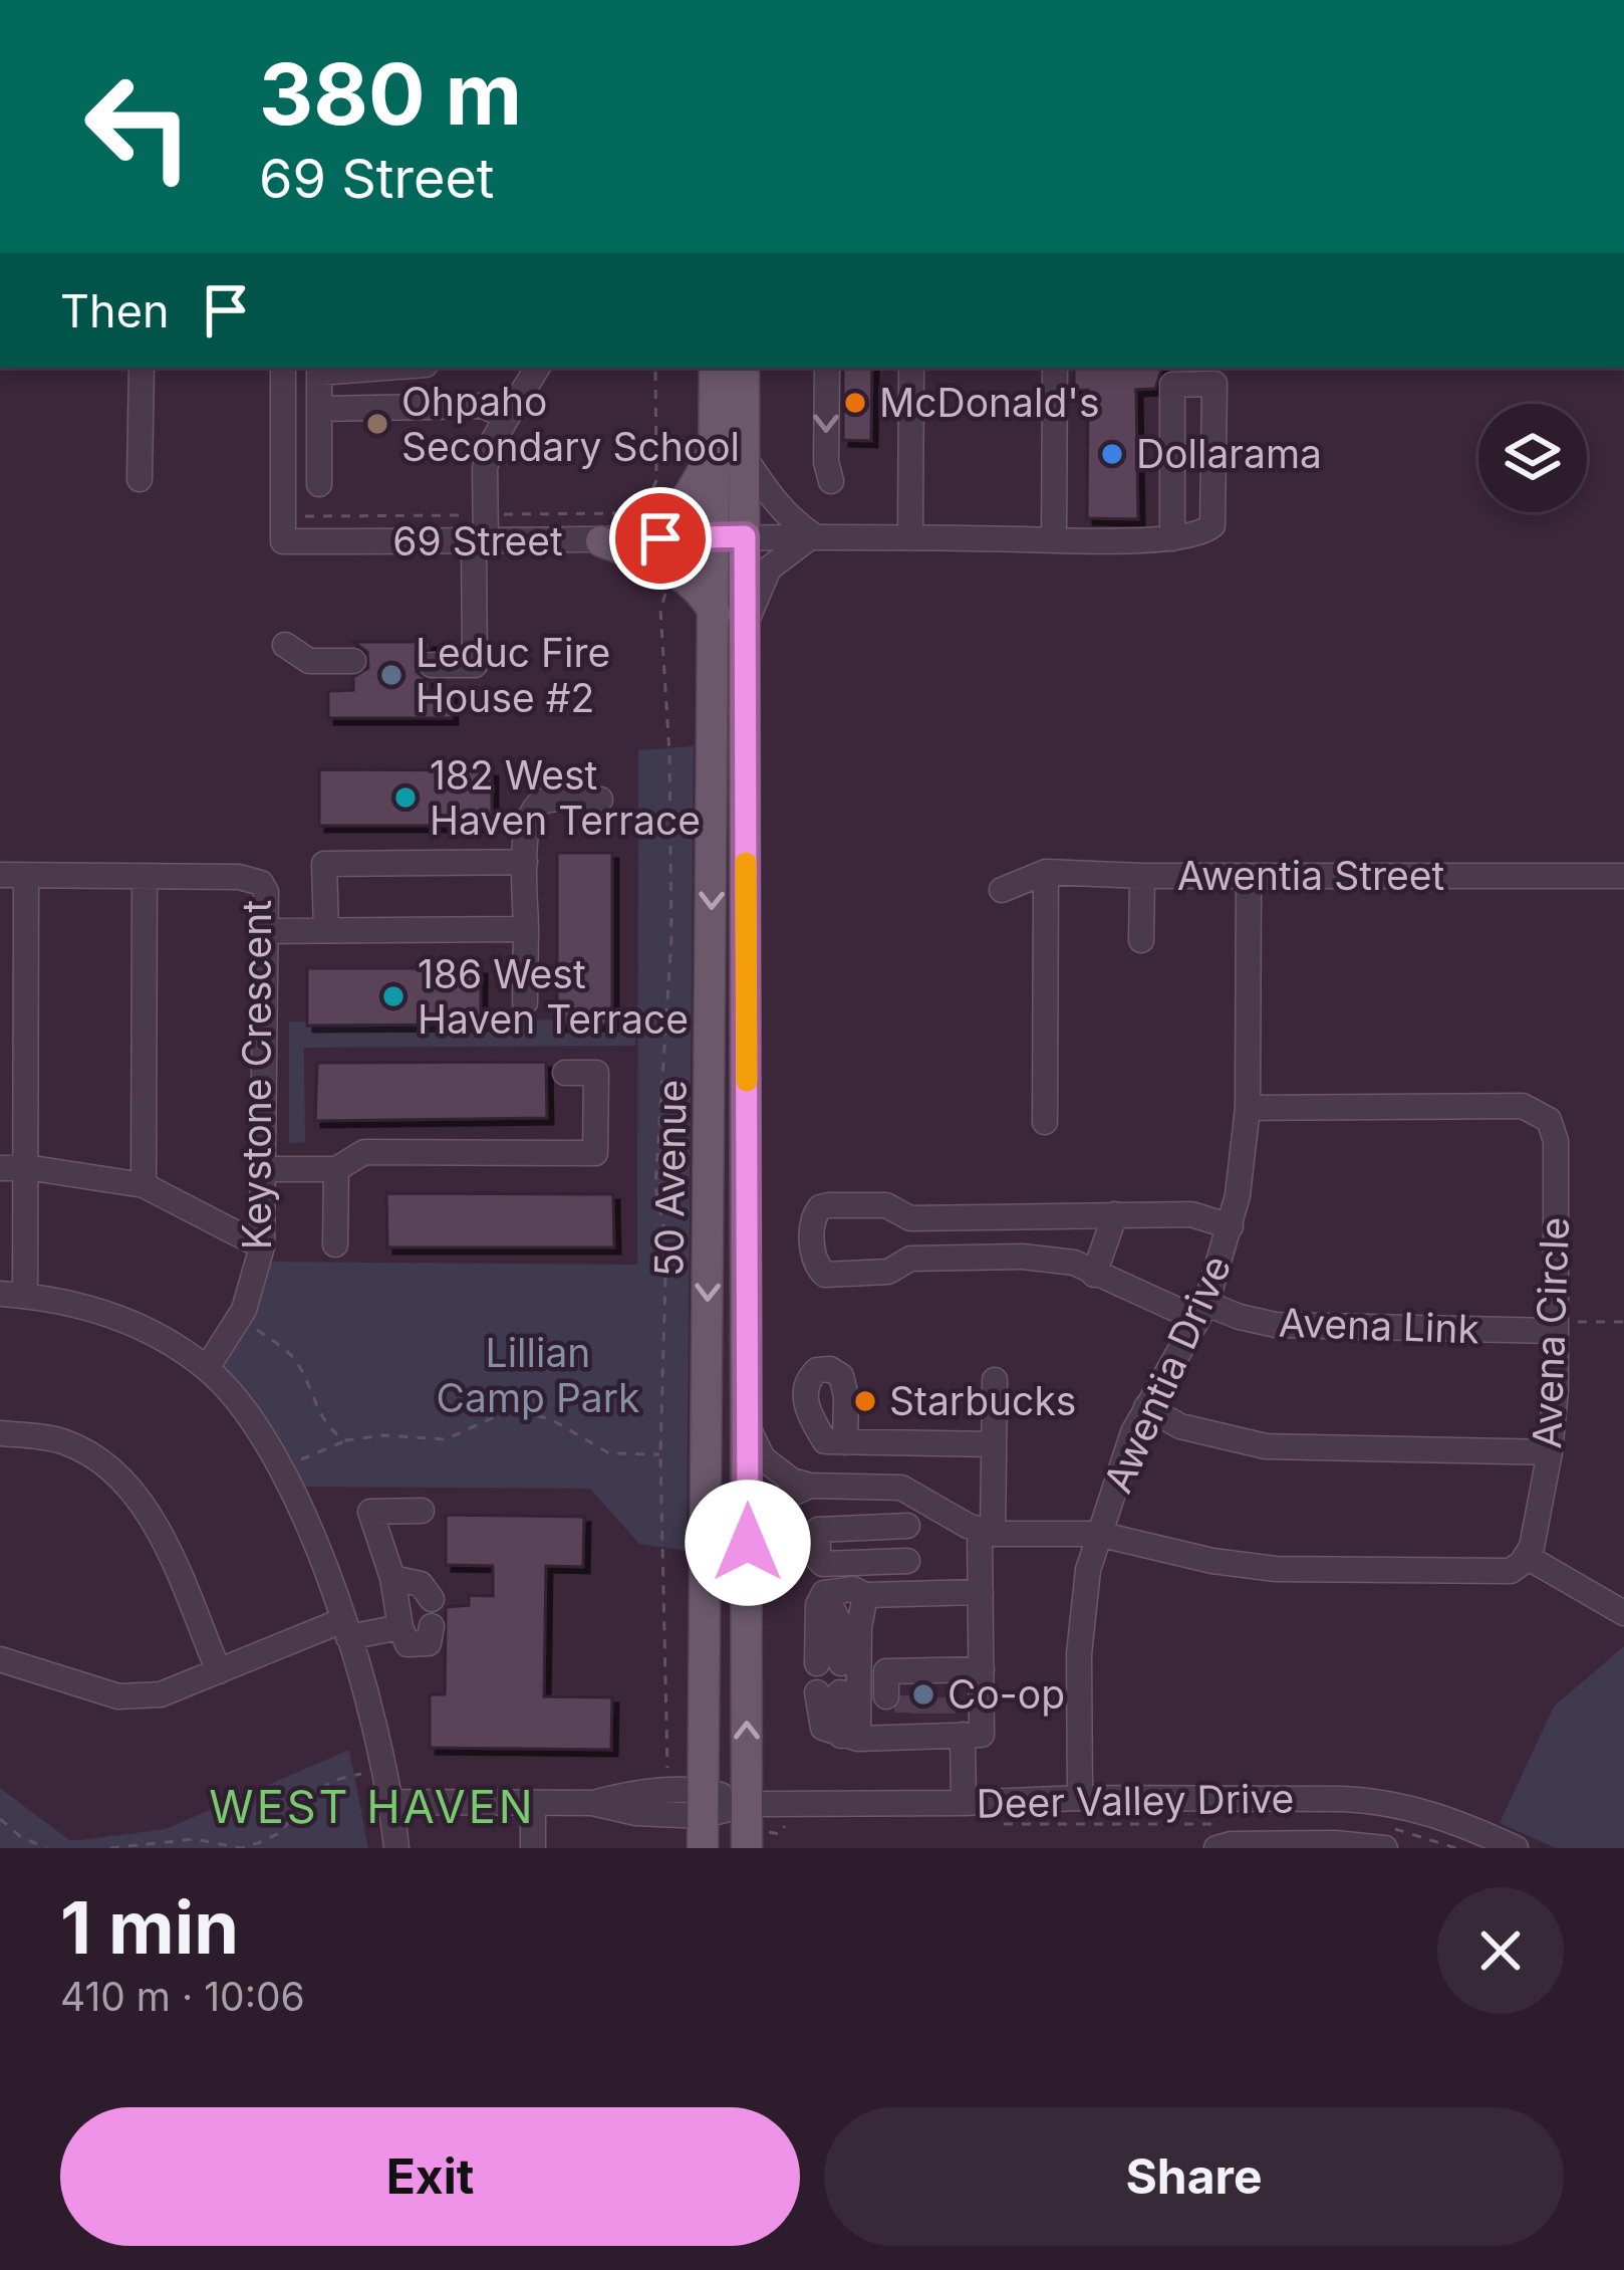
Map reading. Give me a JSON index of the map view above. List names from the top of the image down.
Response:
{
  "streets": {
    "main road": ["50 Avenue"],
    "street": [
      "69 Street",
      "Awentia Street",
      "Keystone Crescent",
      "Avena Link",
      "Avena Circle",
      "Awentia Drive",
      "Deer Valley Drive"
    ]
  },
  "crossings": [
    ["69 Street", "50 Avenue"],
    ["Awentia Street", "Awentia Drive"],
    ["50 Avenue", "Deer Valley Drive"],
    ["Avena Link", "Avena Circle"],
    ["Avena Link", "Awentia Drive"],
    ["Avena Circle", "Awentia Drive"],
    ["Awentia Drive", "Deer Valley Drive"]
  ],
  "districts": ["WEST HAVEN"],
  "parks": ["Lillian Camp Park"],
  "places": [
    "McDonald's",
    "Ohpaho Secondary School",
    "Dollarama",
    "Leduc Fire House #2",
    "182 West Haven Terrace",
    "186 West Haven Terrace",
    "Starbucks",
    "Co-op"
  ],
  "page": {
    "turn": ["380 m", "69 Street"],
    "then": "Then",
    "heading": ["1 min", "410 m · 10:06"],
    "buttons": ["Exit", "Share"]
  }
}
